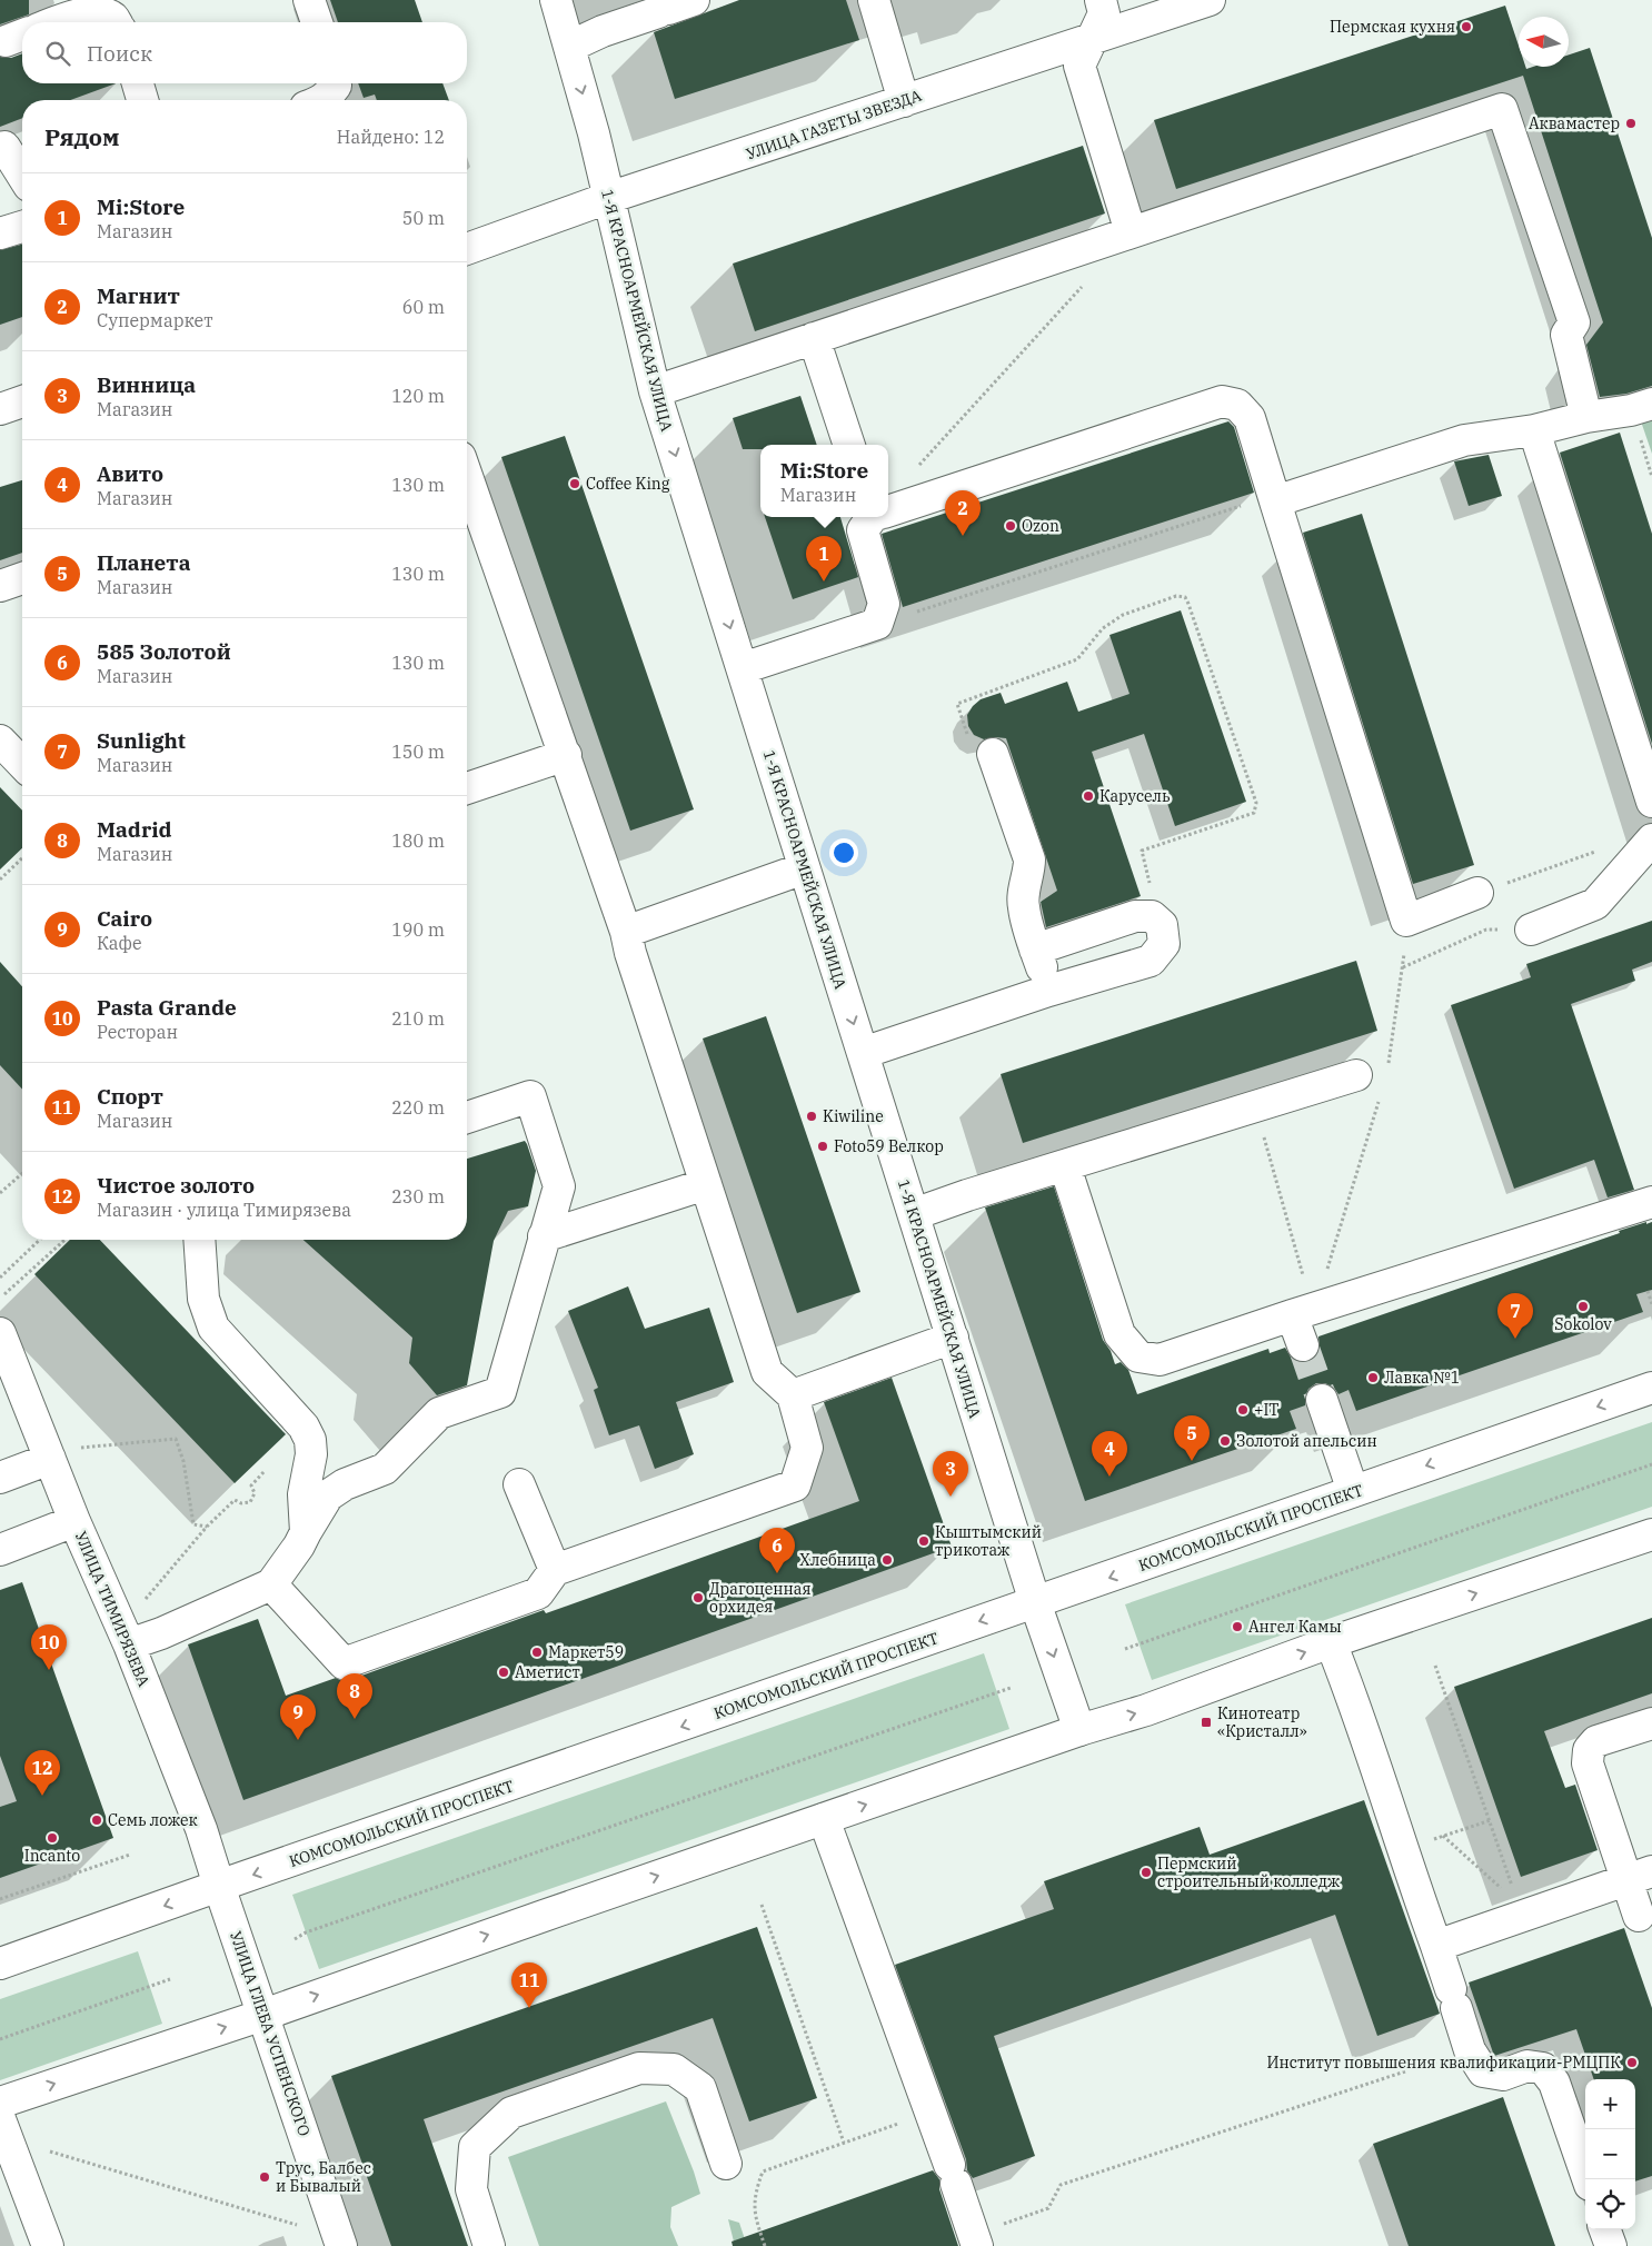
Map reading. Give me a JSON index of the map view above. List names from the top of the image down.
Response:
{
  "streets": {
    "street": [
      "УЛИЦА ГАЗЕТЫ ЗВЕЗДА",
      "1-Я КРАСНОАРМЕЙСКАЯ УЛИЦА",
      "КОМСОМОЛЬСКИЙ ПРОСПЕКТ",
      "УЛИЦА ТИМИРЯЗЕВА",
      "УЛИЦА ГЛЕБА УСПЕНСКОГО"
    ]
  },
  "crossings": [
    ["УЛИЦА ГАЗЕТЫ ЗВЕЗДА", "1-Я КРАСНОАРМЕЙСКАЯ УЛИЦА"],
    ["1-Я КРАСНОАРМЕЙСКАЯ УЛИЦА", "КОМСОМОЛЬСКИЙ ПРОСПЕКТ"],
    ["КОМСОМОЛЬСКИЙ ПРОСПЕКТ", "УЛИЦА ТИМИРЯЗЕВА"],
    ["КОМСОМОЛЬСКИЙ ПРОСПЕКТ", "УЛИЦА ГЛЕБА УСПЕНСКОГО"],
    ["УЛИЦА ТИМИРЯЗЕВА", "УЛИЦА ГЛЕБА УСПЕНСКОГО"]
  ],
  "places": {
    "other": [
      "Пермская кухня",
      "Аквамастер",
      "Coffee King",
      "Ozon",
      "Карусель",
      "Kiwiline",
      "Foto59 Велкор",
      "Sokolov",
      "Лавка №1",
      "+IT",
      "Золотой апельсин",
      "Кыштымский трикотаж",
      "Хлебница",
      "Драгоценная орхидея",
      "Ангел Камы",
      "Маркет59",
      "Аметист",
      "Семь ложек",
      "Incanto",
      "Пермский строительный колледж",
      "Институт повышения квалификации-РМЦПК",
      "Трус, Балбес и Бывалый"
    ],
    "transit": ["Кинотеатр «Кристалл»"]
  },
  "north": "left",
  "page": {
    "search": "Поиск",
    "heading": ["Рядом", "Найдено: 12"],
    "list": [
      {
        "mark": "1",
        "name": "Mi:Store",
        "note": "Магазин",
        "value": "50 m"
      },
      {
        "mark": "2",
        "name": "Магнит",
        "note": "Супермаркет",
        "value": "60 m"
      },
      {
        "mark": "3",
        "name": "Винница",
        "note": "Магазин",
        "value": "120 m"
      },
      {
        "mark": "4",
        "name": "Авито",
        "note": "Магазин",
        "value": "130 m"
      },
      {
        "mark": "5",
        "name": "Планета",
        "note": "Магазин",
        "value": "130 m"
      },
      {
        "mark": "6",
        "name": "585 Золотой",
        "note": "Магазин",
        "value": "130 m"
      },
      {
        "mark": "7",
        "name": "Sunlight",
        "note": "Магазин",
        "value": "150 m"
      },
      {
        "mark": "8",
        "name": "Madrid",
        "note": "Магазин",
        "value": "180 m"
      },
      {
        "mark": "9",
        "name": "Cairo",
        "note": "Кафе",
        "value": "190 m"
      },
      {
        "mark": "10",
        "name": "Pasta Grande",
        "note": "Ресторан",
        "value": "210 m"
      },
      {
        "mark": "11",
        "name": "Спорт",
        "note": "Магазин",
        "value": "220 m"
      },
      {
        "mark": "12",
        "name": "Чистое золото",
        "note": "Магазин · улица Тимирязева",
        "value": "230 m"
      }
    ],
    "popup": ["Mi:Store", "Магазин"],
    "pins": [
      "2",
      "1",
      "7",
      "5",
      "4",
      "3",
      "6",
      "10",
      "8",
      "9",
      "12",
      "11"
    ],
    "map_buttons": ["+", "−"]
  }
}
